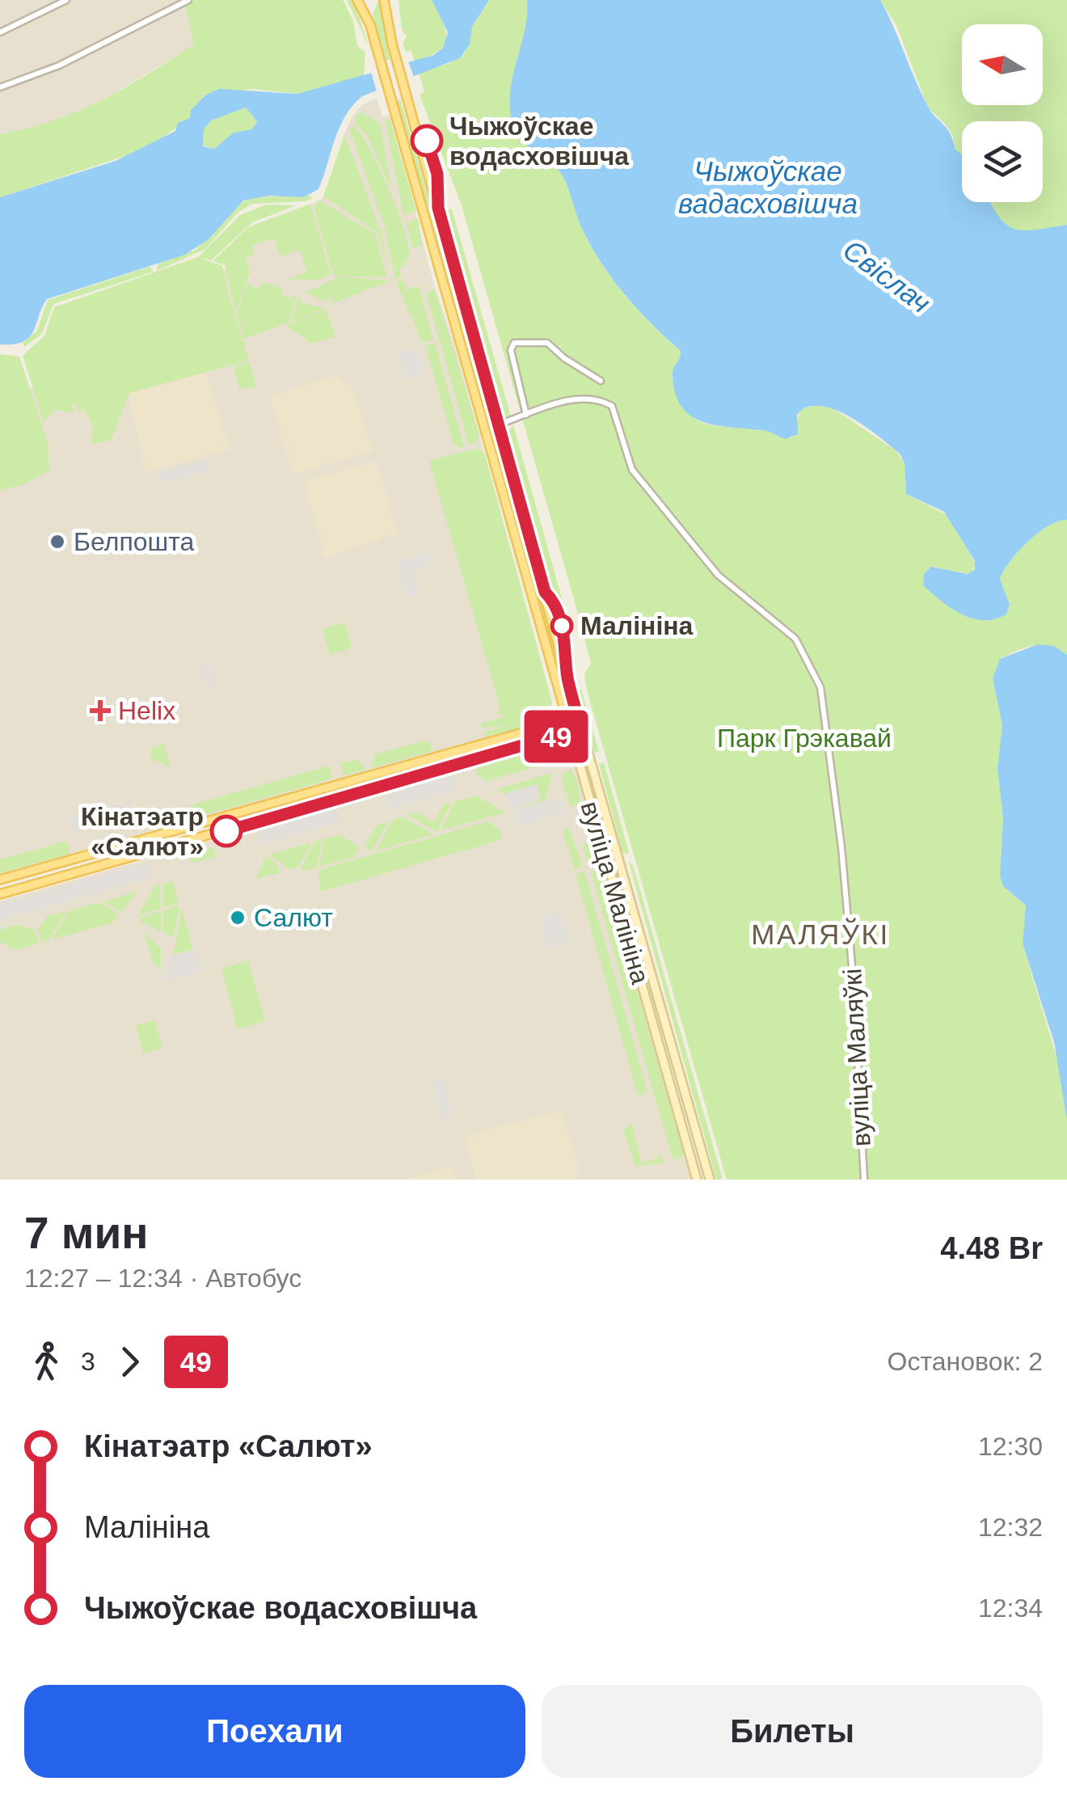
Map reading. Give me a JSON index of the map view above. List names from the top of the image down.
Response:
{
  "streets": {
    "main road": ["вуліца Малініна"],
    "street": ["вуліца Маляўкі"]
  },
  "crossings": [
    ["вуліца Малініна", "вуліца Маляўкі"]
  ],
  "districts": ["МАЛЯЎКІ"],
  "water": ["Чыжоўскае вадасховішча", "Свіслач"],
  "parks": ["Парк Грэкавай"],
  "places": {
    "other": [
      "Чыжоўскае водасховішча",
      "Белпошта",
      "Малініна",
      "Кінатэатр «Салют»",
      "Салют"
    ],
    "health": ["Helix"]
  },
  "lines": ["bus line 49"],
  "north": "left",
  "page": {
    "on_map": "49",
    "heading": ["7 мин", "12:27 – 12:34 · Автобус", "4.48 Br"],
    "legs": ["3", "49", "Остановок: 2"],
    "list": [
      {
        "name": "Кінатэатр «Салют»",
        "value": "12:30"
      },
      {
        "name": "Малініна",
        "value": "12:32"
      },
      {
        "name": "Чыжоўскае водасховішча",
        "value": "12:34"
      }
    ],
    "buttons": ["Поехали", "Билеты"]
  }
}
